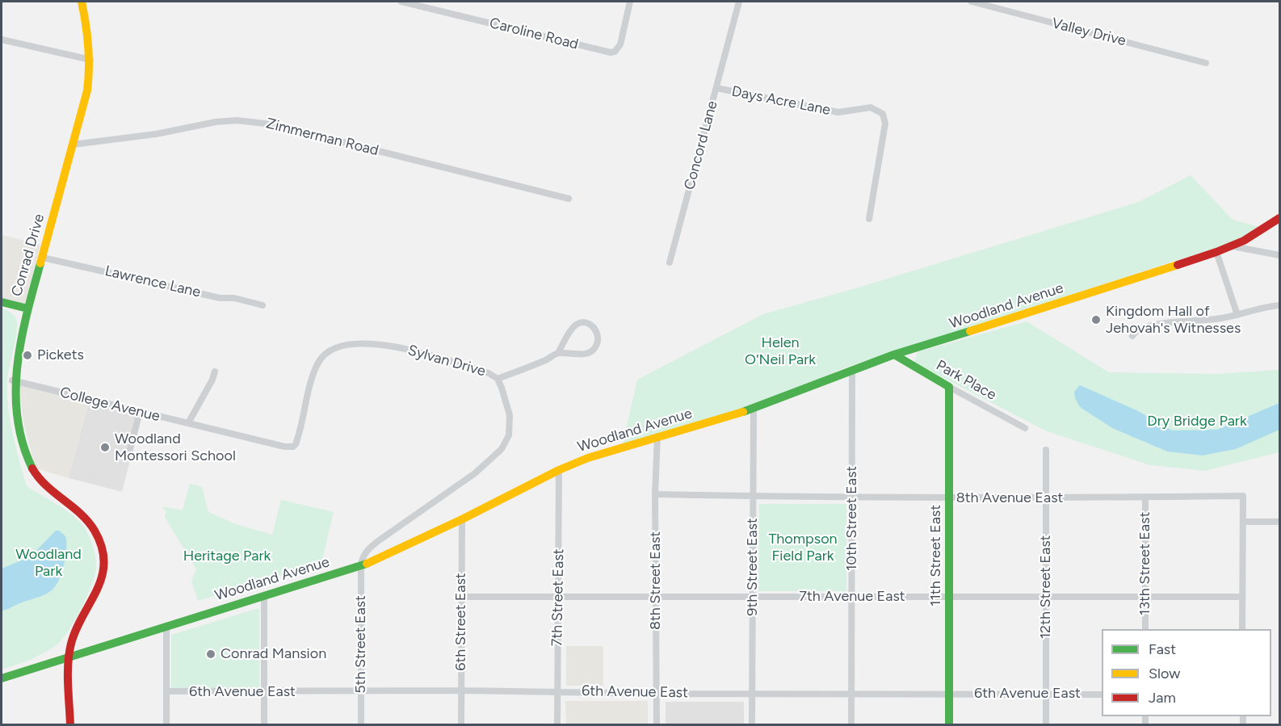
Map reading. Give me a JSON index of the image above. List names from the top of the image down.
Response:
{
  "streets": {
    "street": [
      "Valley Drive",
      "Caroline Road",
      "Days Acre Lane",
      "Zimmerman Road",
      "Concord Lane",
      "Conrad Drive",
      "Lawrence Lane",
      "Woodland Avenue",
      "Sylvan Drive",
      "Park Place",
      "College Avenue",
      "8th Avenue East",
      "10th Street East",
      "11th Street East",
      "13th Street East",
      "9th Street East",
      "8th Street East",
      "12th Street East",
      "7th Avenue East",
      "7th Street East",
      "6th Street East",
      "5th Street East",
      "6th Avenue East"
    ]
  },
  "crossings": [
    ["Days Acre Lane", "Concord Lane"],
    ["Zimmerman Road", "Conrad Drive"],
    ["Conrad Drive", "Lawrence Lane"],
    ["Conrad Drive", "Woodland Avenue"],
    ["Conrad Drive", "College Avenue"],
    ["Woodland Avenue", "Sylvan Drive"],
    ["Woodland Avenue", "Park Place"],
    ["Woodland Avenue", "10th Street East"],
    ["Woodland Avenue", "9th Street East"],
    ["Woodland Avenue", "8th Street East"],
    ["Woodland Avenue", "7th Street East"],
    ["Woodland Avenue", "6th Street East"],
    ["Woodland Avenue", "5th Street East"],
    ["Sylvan Drive", "College Avenue"],
    ["Sylvan Drive", "5th Street East"],
    ["Park Place", "11th Street East"],
    ["8th Avenue East", "10th Street East"],
    ["8th Avenue East", "11th Street East"],
    ["8th Avenue East", "13th Street East"],
    ["8th Avenue East", "9th Street East"],
    ["8th Avenue East", "8th Street East"],
    ["8th Avenue East", "12th Street East"],
    ["10th Street East", "7th Avenue East"],
    ["10th Street East", "6th Avenue East"],
    ["11th Street East", "7th Avenue East"],
    ["11th Street East", "6th Avenue East"],
    ["13th Street East", "7th Avenue East"],
    ["9th Street East", "7th Avenue East"],
    ["9th Street East", "6th Avenue East"],
    ["8th Street East", "7th Avenue East"],
    ["8th Street East", "6th Avenue East"],
    ["12th Street East", "7th Avenue East"],
    ["12th Street East", "6th Avenue East"],
    ["7th Avenue East", "7th Street East"],
    ["7th Avenue East", "6th Street East"],
    ["7th Street East", "6th Avenue East"],
    ["6th Street East", "6th Avenue East"],
    ["5th Street East", "6th Avenue East"]
  ],
  "parks": [
    "Helen O'Neil Park",
    "Dry Bridge Park",
    "Thompson Field Park",
    "Woodland Park",
    "Heritage Park"
  ],
  "places": [
    "Kingdom Hall of Jehovah's Witnesses",
    "Pickets",
    "Woodland Montessori School",
    "Conrad Mansion"
  ],
  "legend": ["Fast", "Slow", "Jam"]
}
